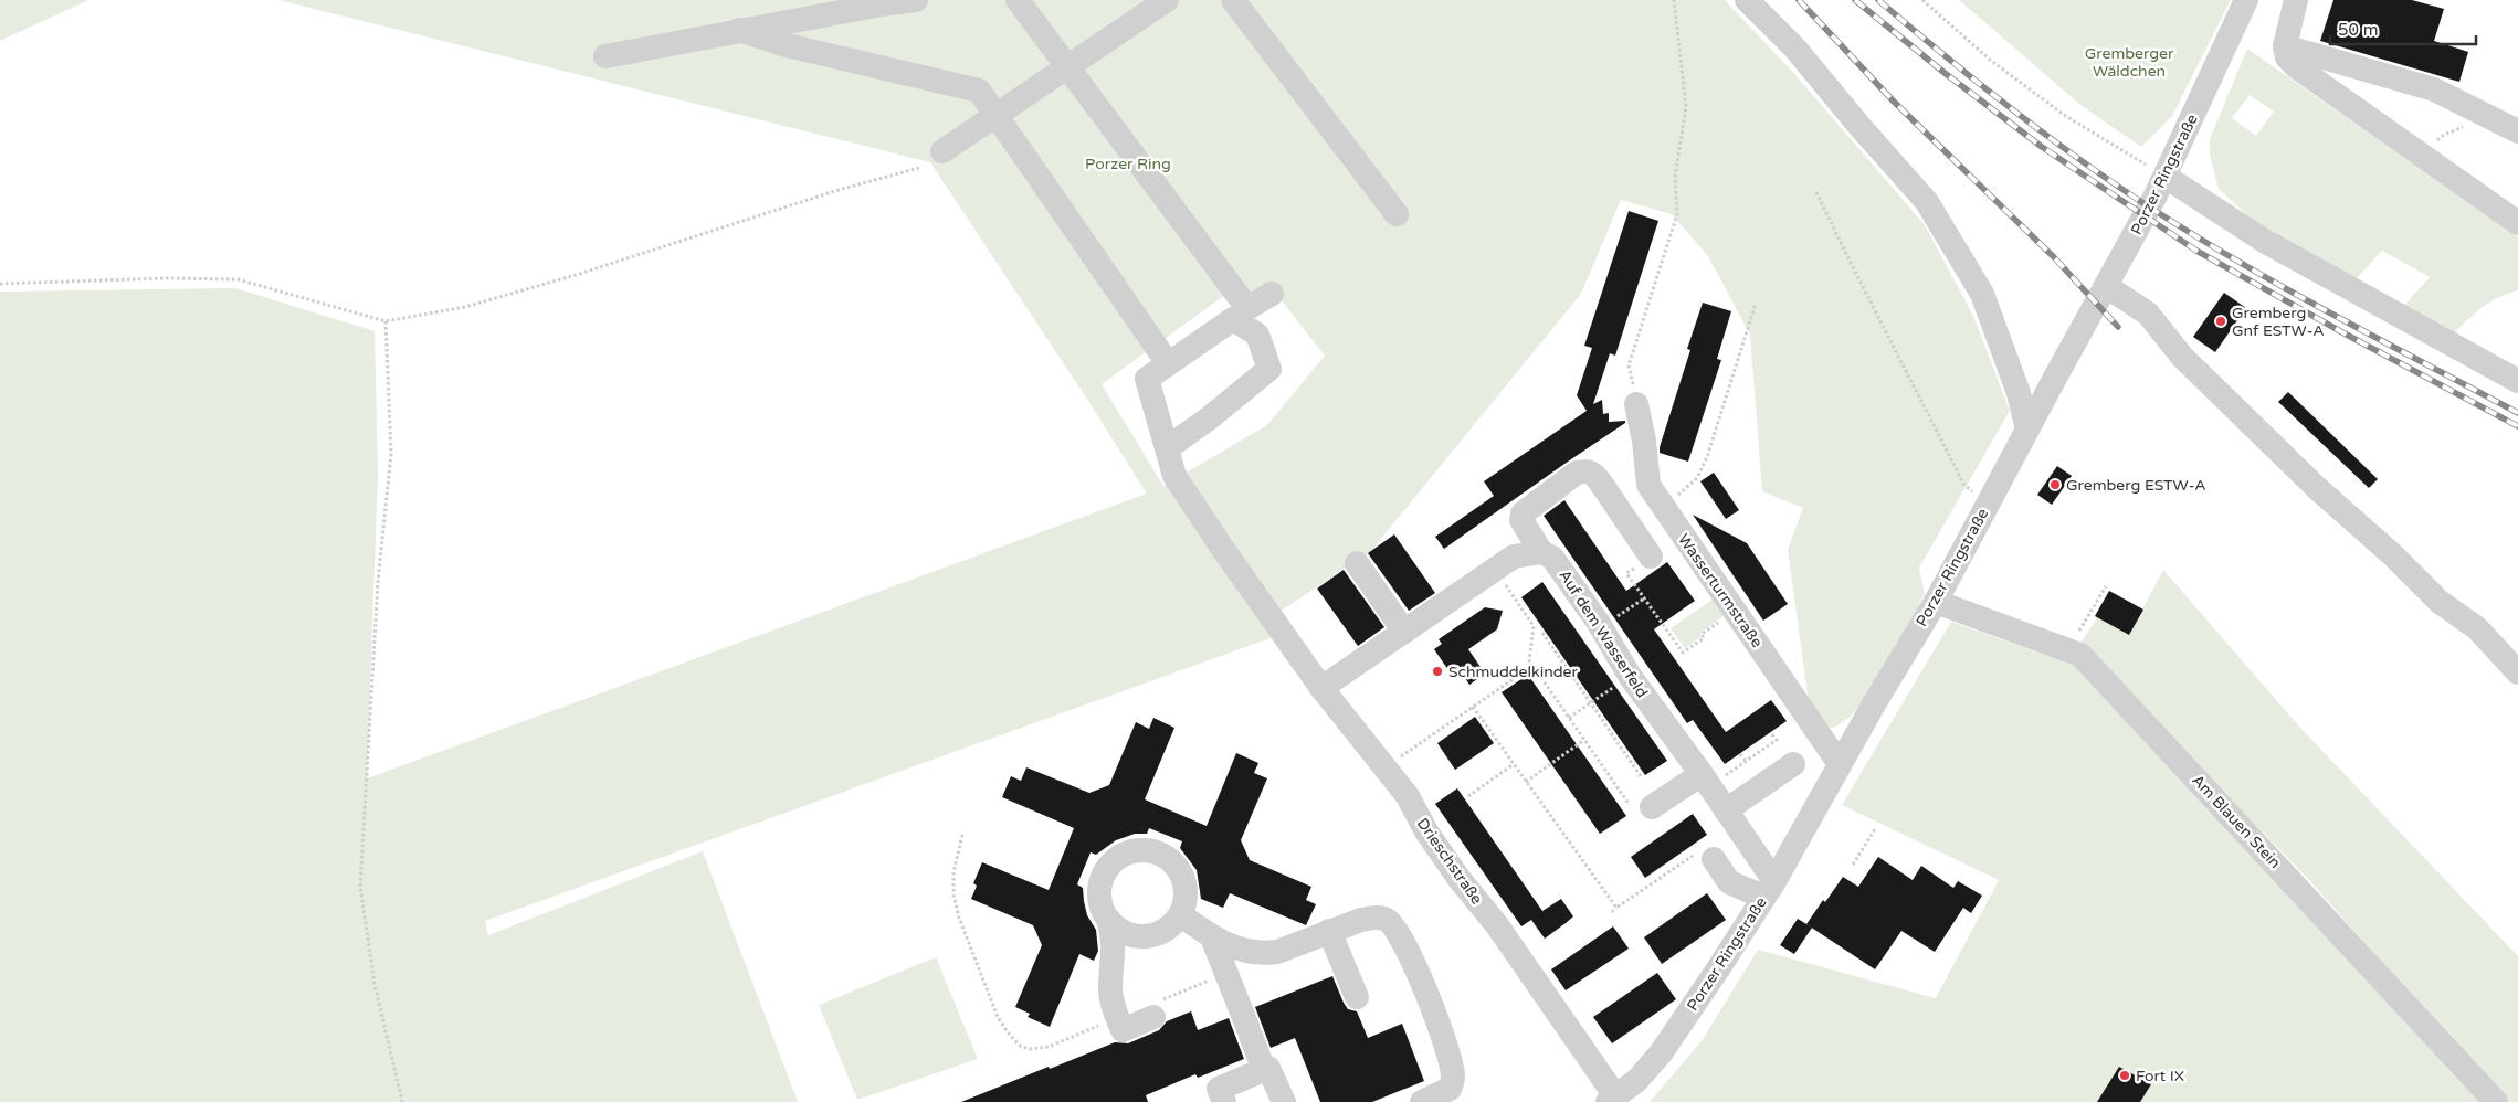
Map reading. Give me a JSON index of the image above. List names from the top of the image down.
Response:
{
  "streets": {
    "street": [
      "Porzer Ringstraße",
      "Wasserturmstraße",
      "Auf dem Wasserfeld",
      "Am Blauen Stein",
      "Drieschstraße"
    ]
  },
  "crossings": [
    ["Porzer Ringstraße", "Wasserturmstraße"],
    ["Porzer Ringstraße", "Auf dem Wasserfeld"],
    ["Porzer Ringstraße", "Am Blauen Stein"],
    ["Porzer Ringstraße", "Drieschstraße"]
  ],
  "parks": ["Gremberger Wäldchen", "Porzer Ring"],
  "places": [
    "Gremberg Gnf ESTW-A",
    "Gremberg ESTW-A",
    "Schmuddelkinder",
    "Fort IX"
  ],
  "scale_bar": "50 m"
}
